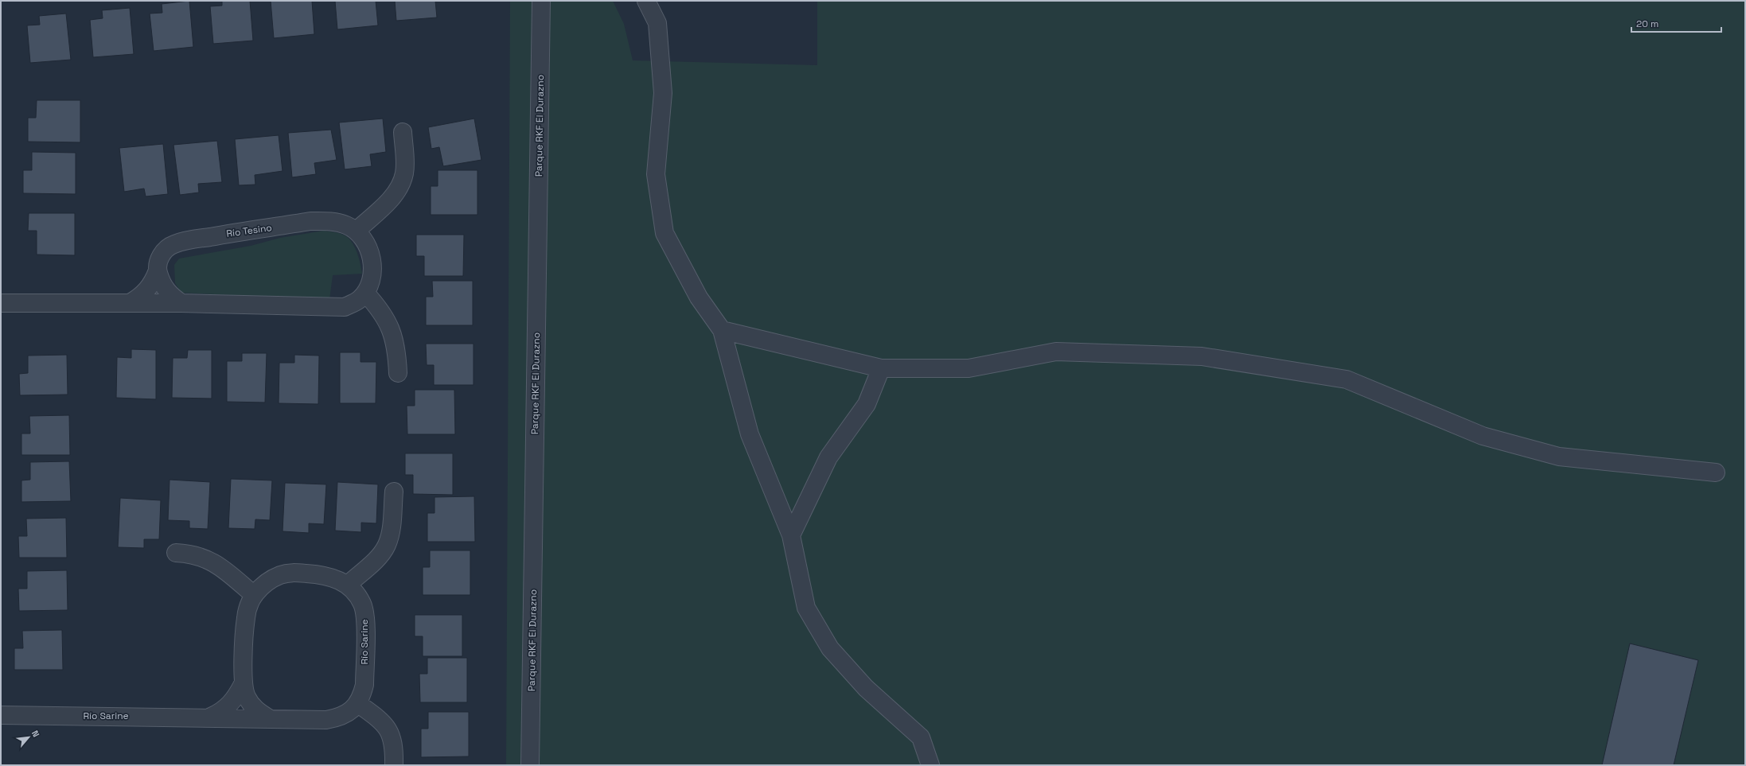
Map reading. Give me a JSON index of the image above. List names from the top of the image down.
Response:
{
  "streets": {
    "street": ["Parque RKF El Durazno", "Río Tesino", "Río Sarine"]
  },
  "scale_bar": "20 m",
  "north": "top right"
}
